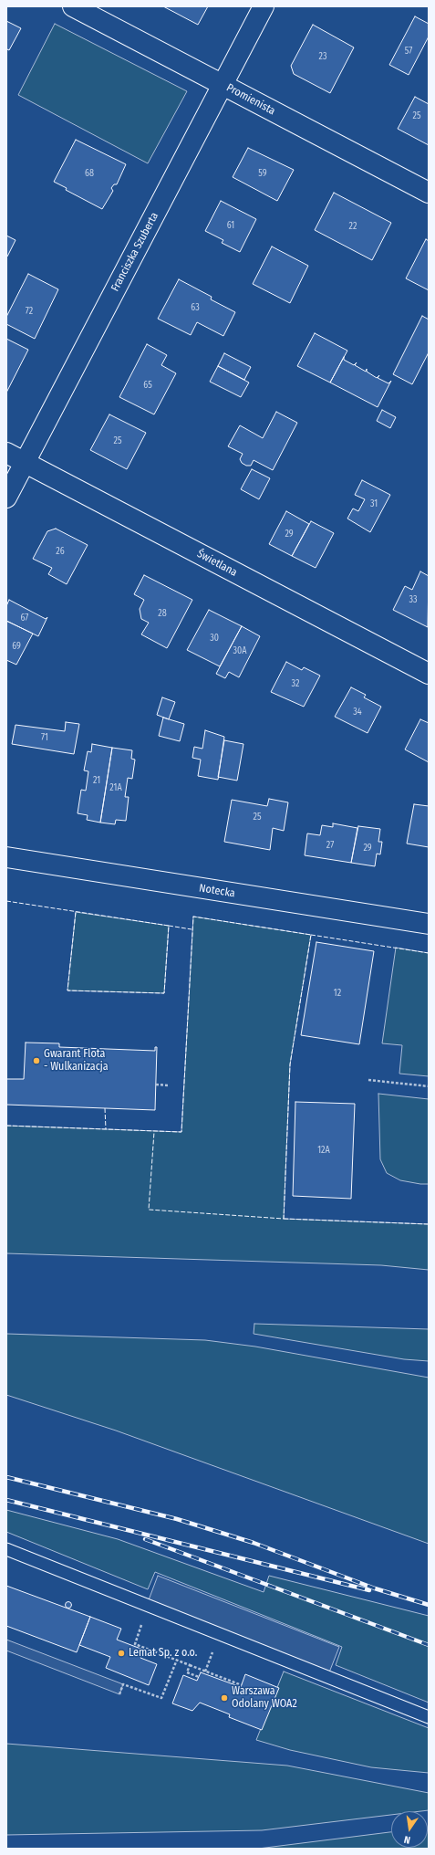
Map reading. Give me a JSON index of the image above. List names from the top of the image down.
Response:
{
  "streets": {
    "street": [
      "Promienista",
      "Franciszka Szuberta",
      "Świetlana",
      "Notecka"
    ]
  },
  "crossings": [
    ["Promienista", "Franciszka Szuberta"],
    ["Franciszka Szuberta", "Świetlana"]
  ],
  "places": ["Gwarant Flota - Wulkanizacja", "Lemat Sp. z o.o.", "Warszawa Odolany WOA2"],
  "house_numbers": [
    "57",
    "23",
    "25",
    "68",
    "59",
    "61",
    "22",
    "63",
    "72",
    "65",
    "25",
    "31",
    "29",
    "26",
    "33",
    "28",
    "67",
    "30",
    "69",
    "30A",
    "32",
    "34",
    "71",
    "21",
    "21A",
    "25",
    "27",
    "29",
    "12",
    "12A"
  ],
  "north": "bottom"
}
